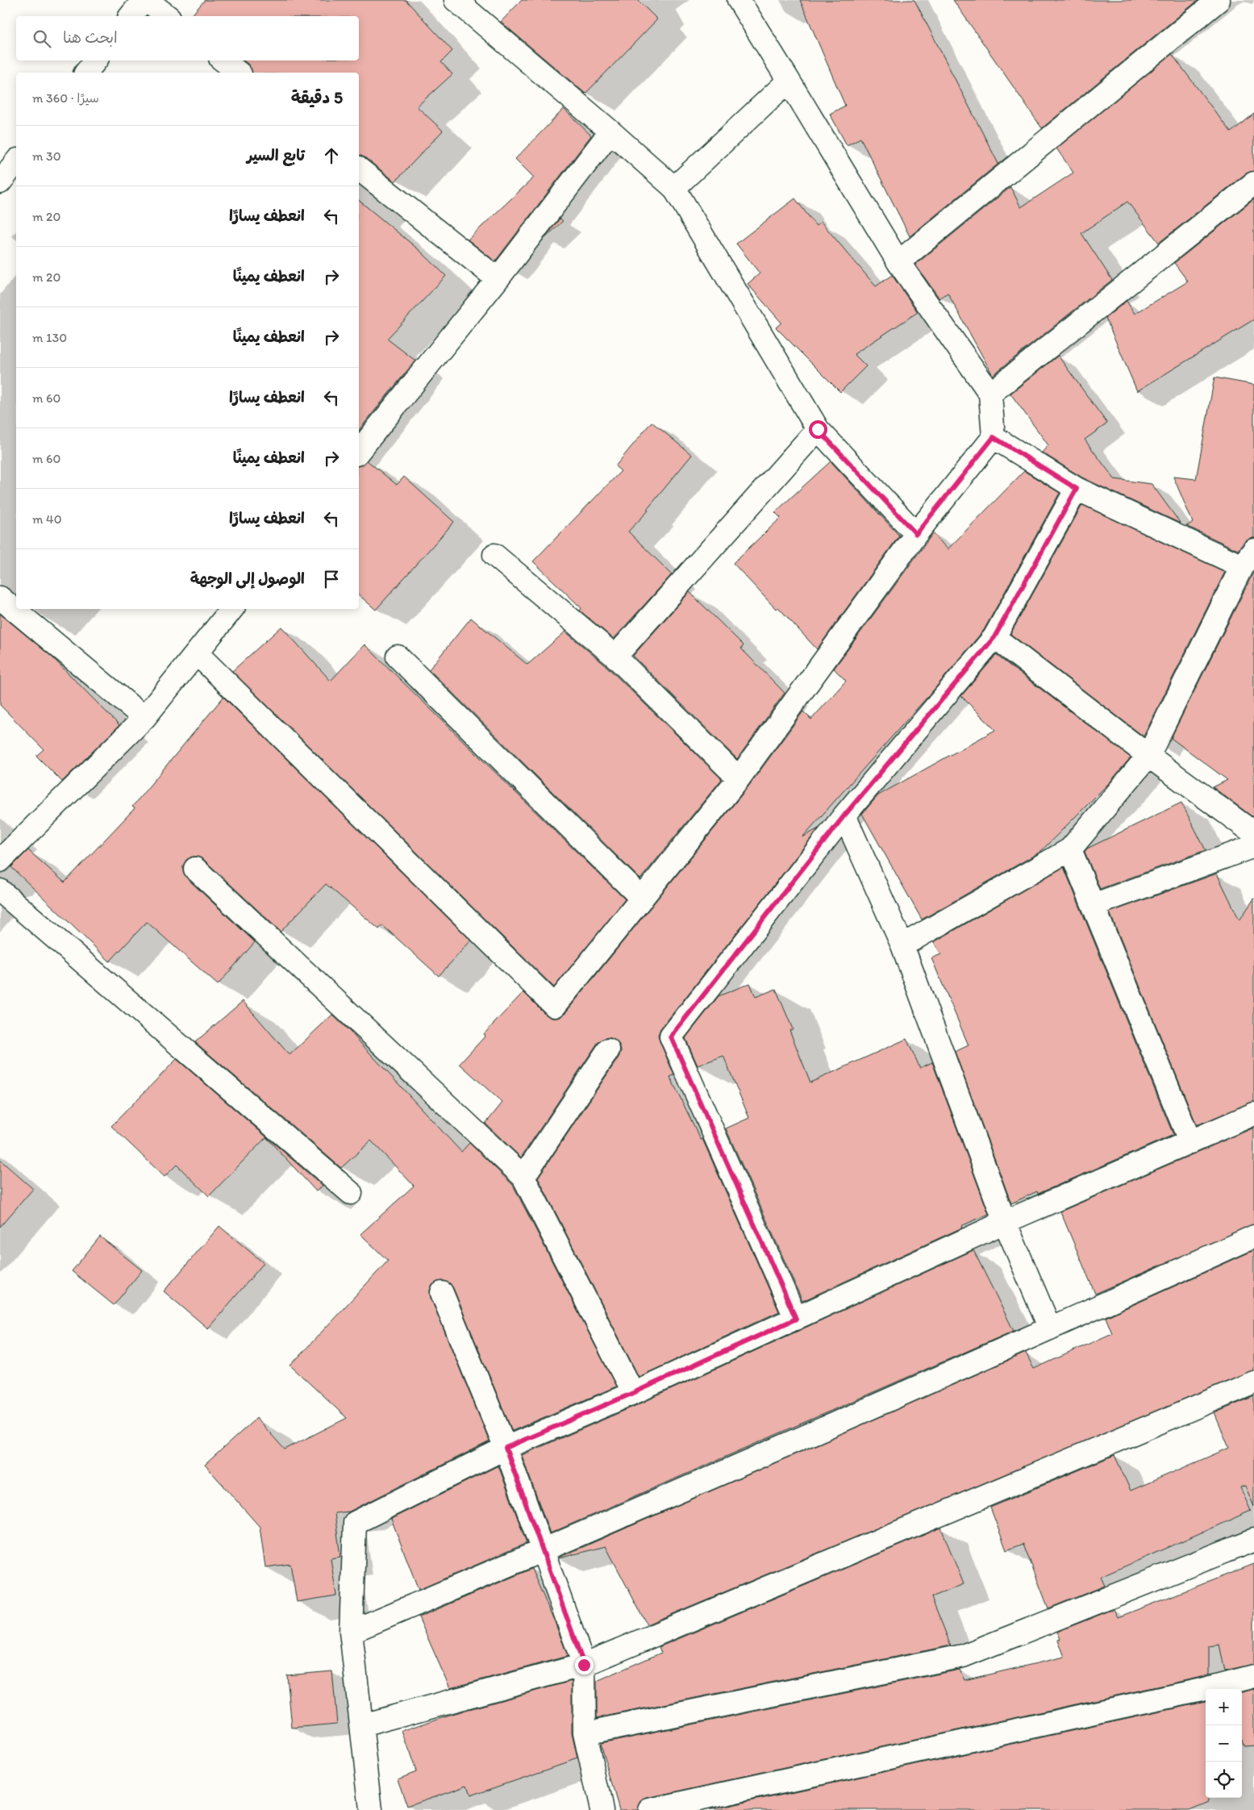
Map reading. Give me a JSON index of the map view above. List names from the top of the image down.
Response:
{
  "page": {
    "search": "ابحث هنا",
    "heading": ["5 دقيقة", "سيرًا · 360 m"],
    "list": [
      ["تابع السير", "30 m"],
      ["انعطف يسارًا", "20 m"],
      ["انعطف يمينًا", "20 m"],
      ["انعطف يمينًا", "130 m"],
      ["انعطف يسارًا", "60 m"],
      ["انعطف يمينًا", "60 m"],
      ["انعطف يسارًا", "40 m"],
      "الوصول إلى الوجهة"
    ],
    "map_buttons": ["+", "−"]
  }
}
